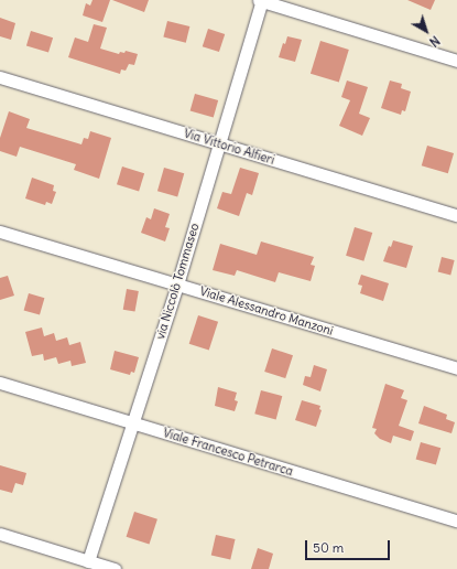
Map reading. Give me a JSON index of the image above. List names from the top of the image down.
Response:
{
  "streets": {
    "street": [
      "Via Vittorio Alfieri",
      "via Niccolò Tommaseo",
      "Viale Alessandro Manzoni",
      "Viale Francesco Petrarca"
    ]
  },
  "crossings": [
    ["Via Vittorio Alfieri", "via Niccolò Tommaseo"],
    ["via Niccolò Tommaseo", "Viale Alessandro Manzoni"],
    ["via Niccolò Tommaseo", "Viale Francesco Petrarca"]
  ],
  "scale_bar": "50 m",
  "north": "bottom right"
}
